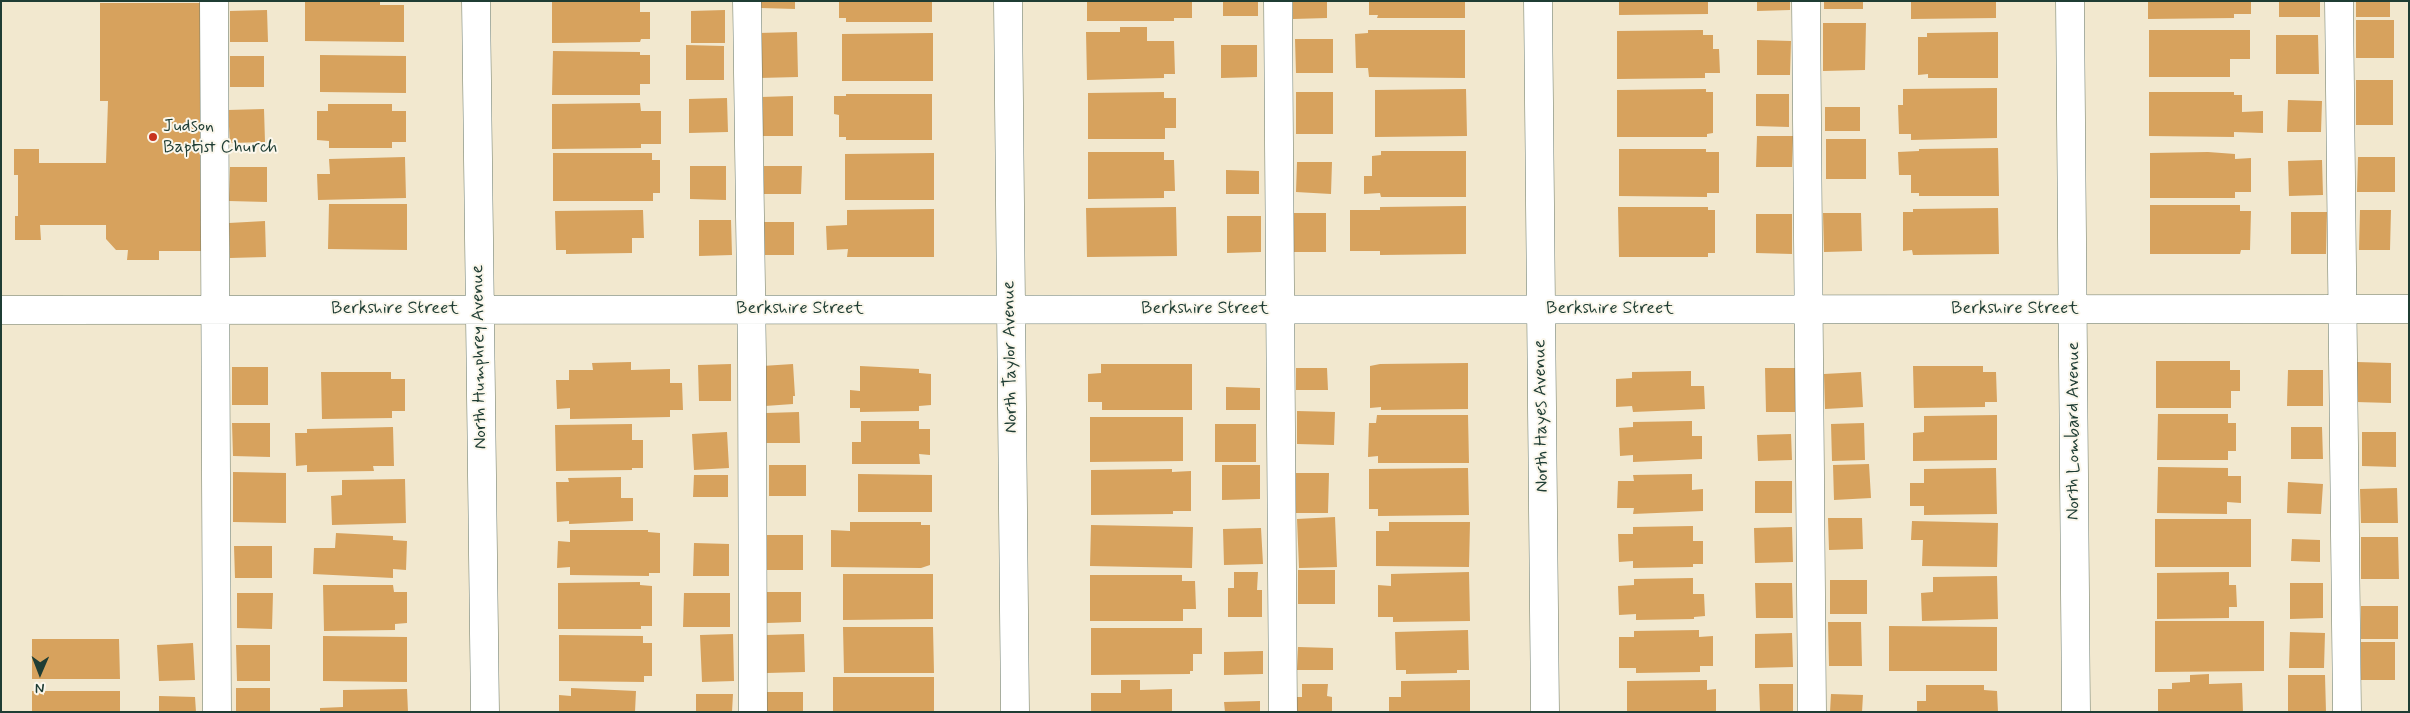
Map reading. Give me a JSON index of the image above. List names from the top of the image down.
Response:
{
  "streets": {
    "street": [
      "Berkshire Street",
      "North Humphrey Avenue",
      "North Taylor Avenue",
      "North Hayes Avenue",
      "North Lombard Avenue"
    ]
  },
  "crossings": [
    ["Berkshire Street", "North Humphrey Avenue"],
    ["Berkshire Street", "North Taylor Avenue"],
    ["Berkshire Street", "North Hayes Avenue"],
    ["Berkshire Street", "North Lombard Avenue"]
  ],
  "places": ["Judson Baptist Church"],
  "north": "bottom"
}
